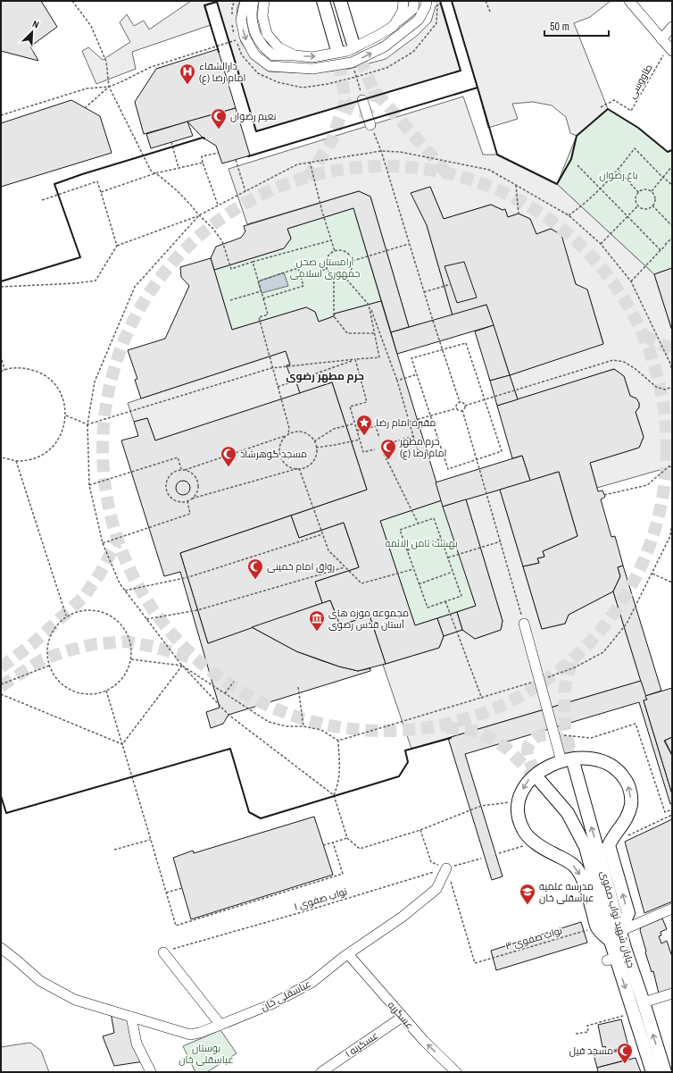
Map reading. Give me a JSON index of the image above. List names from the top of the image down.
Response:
{
  "streets": {
    "main road": ["خیابان شهید نواب صفوی"],
    "street": ["عباسقلی خان", "عسگریه", "عسکریه ۱"],
    "path": ["طاووسی", "نواب صفوی ۱", "نواب صفوی ۳"]
  },
  "crossings": [
    ["نواب صفوی ۱", "نواب صفوی ۳"],
    ["نواب صفوی ۱", "عباسقلی خان"],
    ["نواب صفوی ۳", "عباسقلی خان"],
    ["عباسقلی خان", "عسگریه"],
    ["عسگریه", "عسکریه ۱"]
  ],
  "one_way": ["عسگریه"],
  "districts": ["حرم مطهر رضوی"],
  "parks": [
    "باغ رضوان",
    "آرامستان صحن جمهوری اسلامی",
    "بهشت ثامن الائمه",
    "بوستان عباسقلی خان"
  ],
  "places": {
    "hospital": ["دارالشفاء امام رضا (ع)"],
    "mosque": [
      "نعیم رضوان",
      "حرم مطهر امام رضا (ع)",
      "مسجد گوهرشاد",
      "رواق امام خمینی",
      "مسجد فیل"
    ],
    "place": ["مقبره امام رضا"],
    "museum": ["مجموعه موزه های آستان قدس رضوی"],
    "school or university": ["مدرسه علمیه عباسقلی خان"]
  },
  "scale_bar": "50 m",
  "north": "top right"
}
